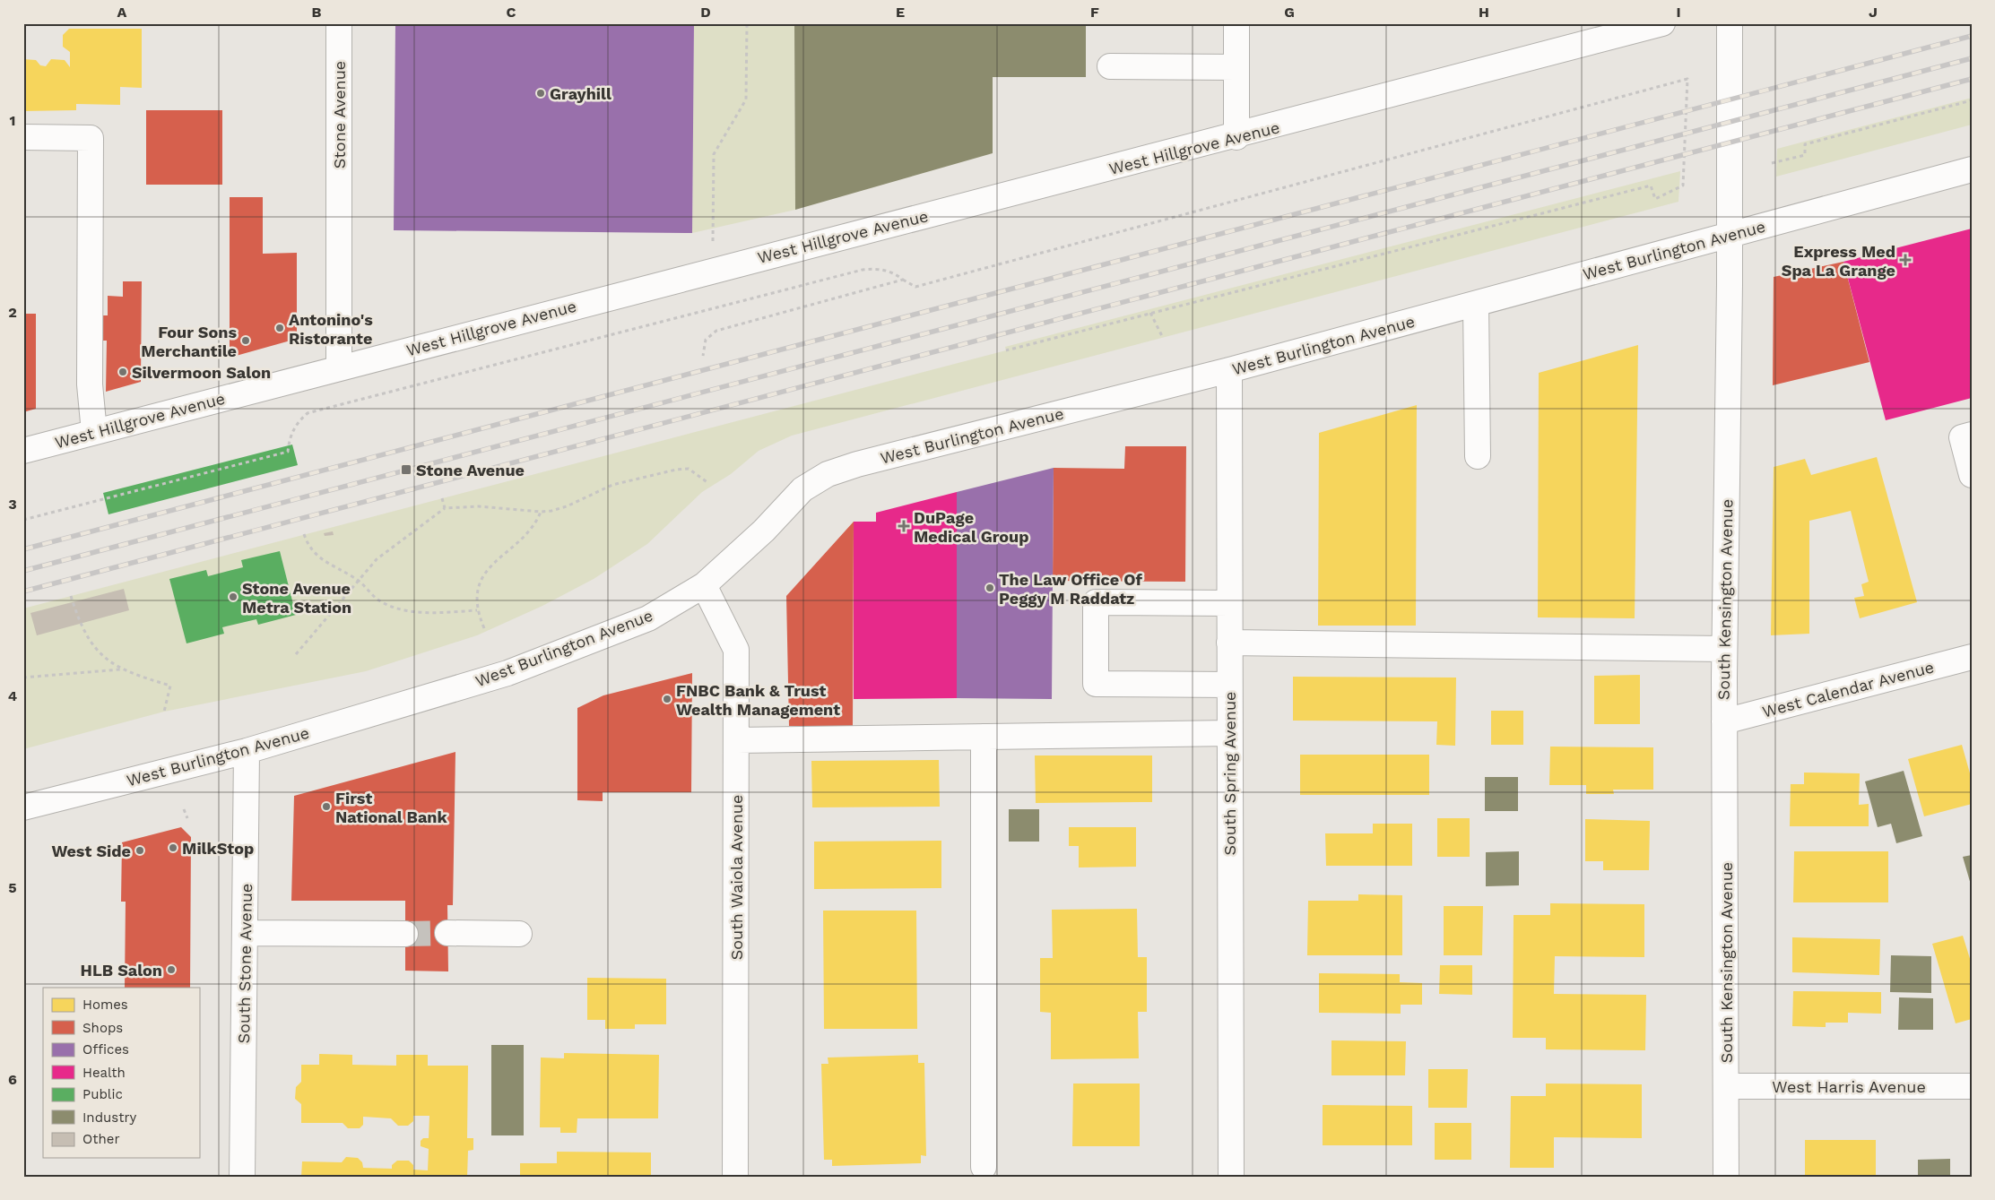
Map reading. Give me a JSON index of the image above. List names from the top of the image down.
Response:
{
  "streets": {
    "street": [
      "Stone Avenue",
      "West Hillgrove Avenue",
      "West Burlington Avenue",
      "South Kensington Avenue",
      "West Calendar Avenue",
      "South Spring Avenue",
      "South Waiola Avenue",
      "South Stone Avenue",
      "West Harris Avenue"
    ]
  },
  "crossings": [
    ["Stone Avenue", "West Hillgrove Avenue"],
    ["West Burlington Avenue", "South Kensington Avenue"],
    ["West Burlington Avenue", "South Spring Avenue"],
    ["West Burlington Avenue", "South Waiola Avenue"],
    ["West Burlington Avenue", "South Stone Avenue"],
    ["South Kensington Avenue", "West Calendar Avenue"],
    ["South Kensington Avenue", "West Harris Avenue"]
  ],
  "places": {
    "other": [
      "Grayhill",
      "Antonino's Ristorante",
      "Four Sons Merchantile",
      "Silvermoon Salon",
      "The Law Office Of Peggy M Raddatz",
      "Stone Avenue Metra Station",
      "FNBC Bank & Trust Wealth Management",
      "First National Bank",
      "MilkStop",
      "West Side",
      "HLB Salon"
    ],
    "health": ["Express Med Spa La Grange", "DuPage Medical Group"],
    "transit": ["Stone Avenue"]
  },
  "legend": [
    "Homes",
    "Shops",
    "Offices",
    "Health",
    "Public",
    "Industry",
    "Other"
  ],
  "grid": {
    "columns": [
      "A",
      "B",
      "C",
      "D",
      "E",
      "F",
      "G",
      "H",
      "I",
      "J"
    ],
    "rows": [
      "1",
      "2",
      "3",
      "4",
      "5",
      "6"
    ]
  }
}
